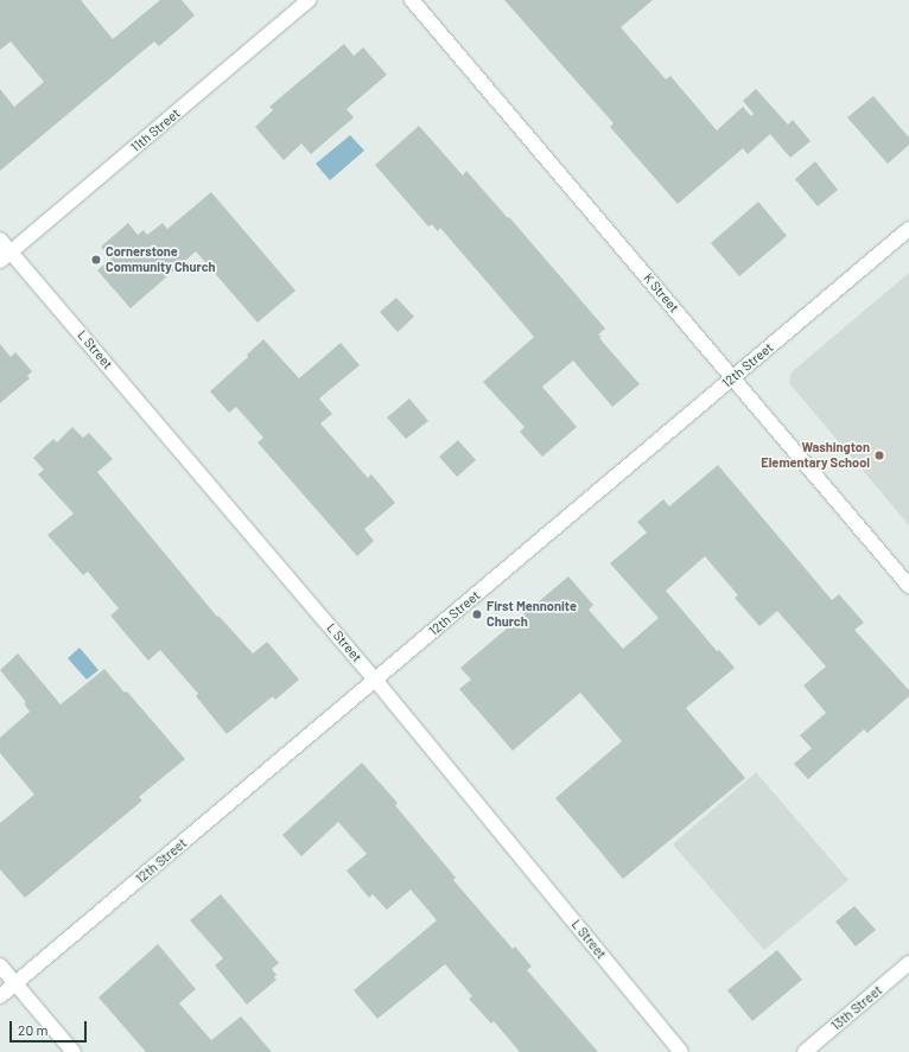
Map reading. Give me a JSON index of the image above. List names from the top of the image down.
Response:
{
  "streets": {
    "street": [
      "11th Street",
      "K Street",
      "L Street",
      "12th Street",
      "13th Street"
    ]
  },
  "crossings": [
    ["11th Street", "L Street"],
    ["K Street", "12th Street"],
    ["L Street", "12th Street"]
  ],
  "places": ["Cornerstone Community Church", "Washington Elementary School", "First Mennonite Church"],
  "scale_bar": "20 m"
}
